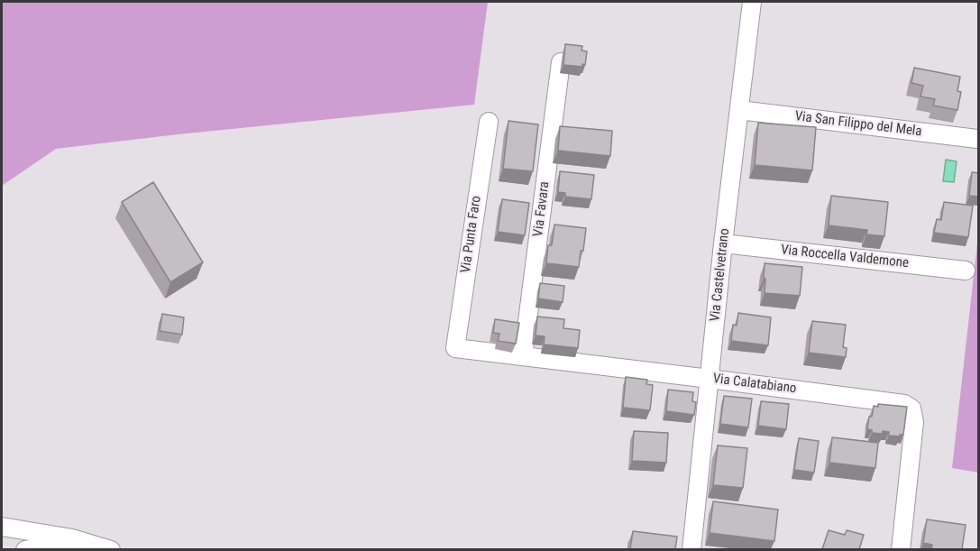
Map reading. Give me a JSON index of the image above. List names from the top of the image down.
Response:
{
  "streets": {
    "street": [
      "Via San Filippo del Mela",
      "Via Favara",
      "Via Punta Faro",
      "Via Roccella Valdemone",
      "Via Castelvetrano",
      "Via Calatabiano"
    ]
  },
  "crossings": [
    ["Via San Filippo del Mela", "Via Castelvetrano"],
    ["Via Favara", "Via Calatabiano"],
    ["Via Punta Faro", "Via Calatabiano"],
    ["Via Roccella Valdemone", "Via Castelvetrano"],
    ["Via Castelvetrano", "Via Calatabiano"]
  ]
}
